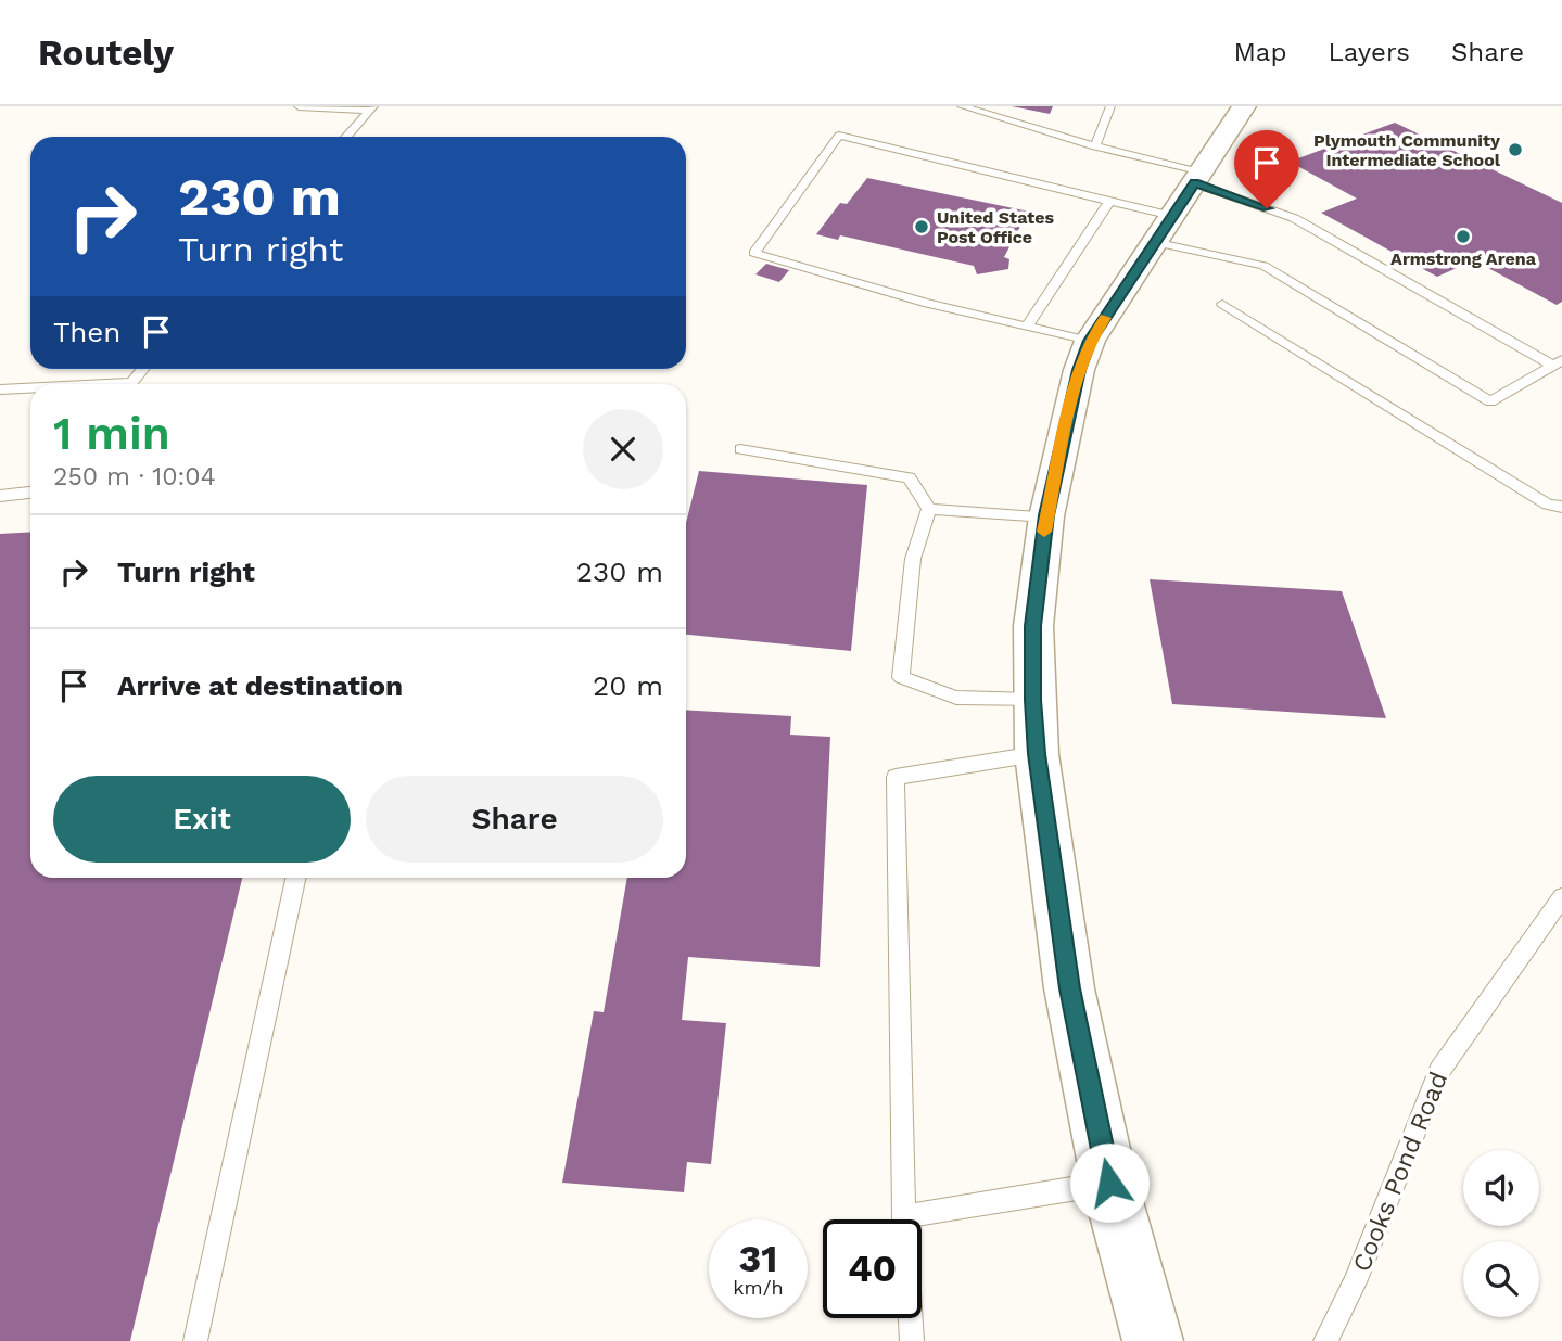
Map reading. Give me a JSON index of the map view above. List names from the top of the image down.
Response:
{
  "streets": {
    "lane": ["Cooks Pond Road"]
  },
  "places": ["Plymouth Community Intermediate School", "United States Post Office", "Armstrong Arena"],
  "page": {
    "header": "Routely",
    "nav": ["Map", "Layers", "Share"],
    "turn": ["230 m", "Turn right"],
    "then": "Then",
    "heading": ["1 min", "250 m · 10:04"],
    "list": [
      {
        "name": "Turn right",
        "value": "230 m"
      },
      {
        "name": "Arrive at destination",
        "value": "20 m"
      }
    ],
    "buttons": ["Exit", "Share"],
    "speed": "31 km/h",
    "limit": "40"
  }
}
